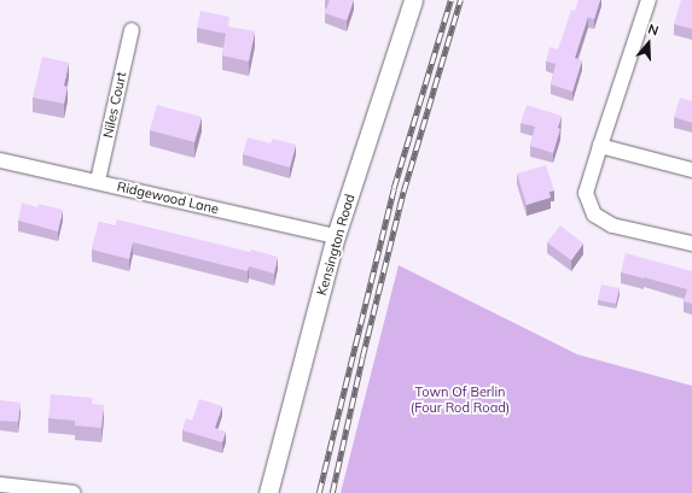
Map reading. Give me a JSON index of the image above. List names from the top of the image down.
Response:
{
  "streets": {
    "street": ["Niles Court", "Ridgewood Lane", "Kensington Road"]
  },
  "crossings": [
    ["Niles Court", "Ridgewood Lane"],
    ["Ridgewood Lane", "Kensington Road"]
  ],
  "parks": ["Town Of Berlin (Four Rod Road)"],
  "north": "top"
}
